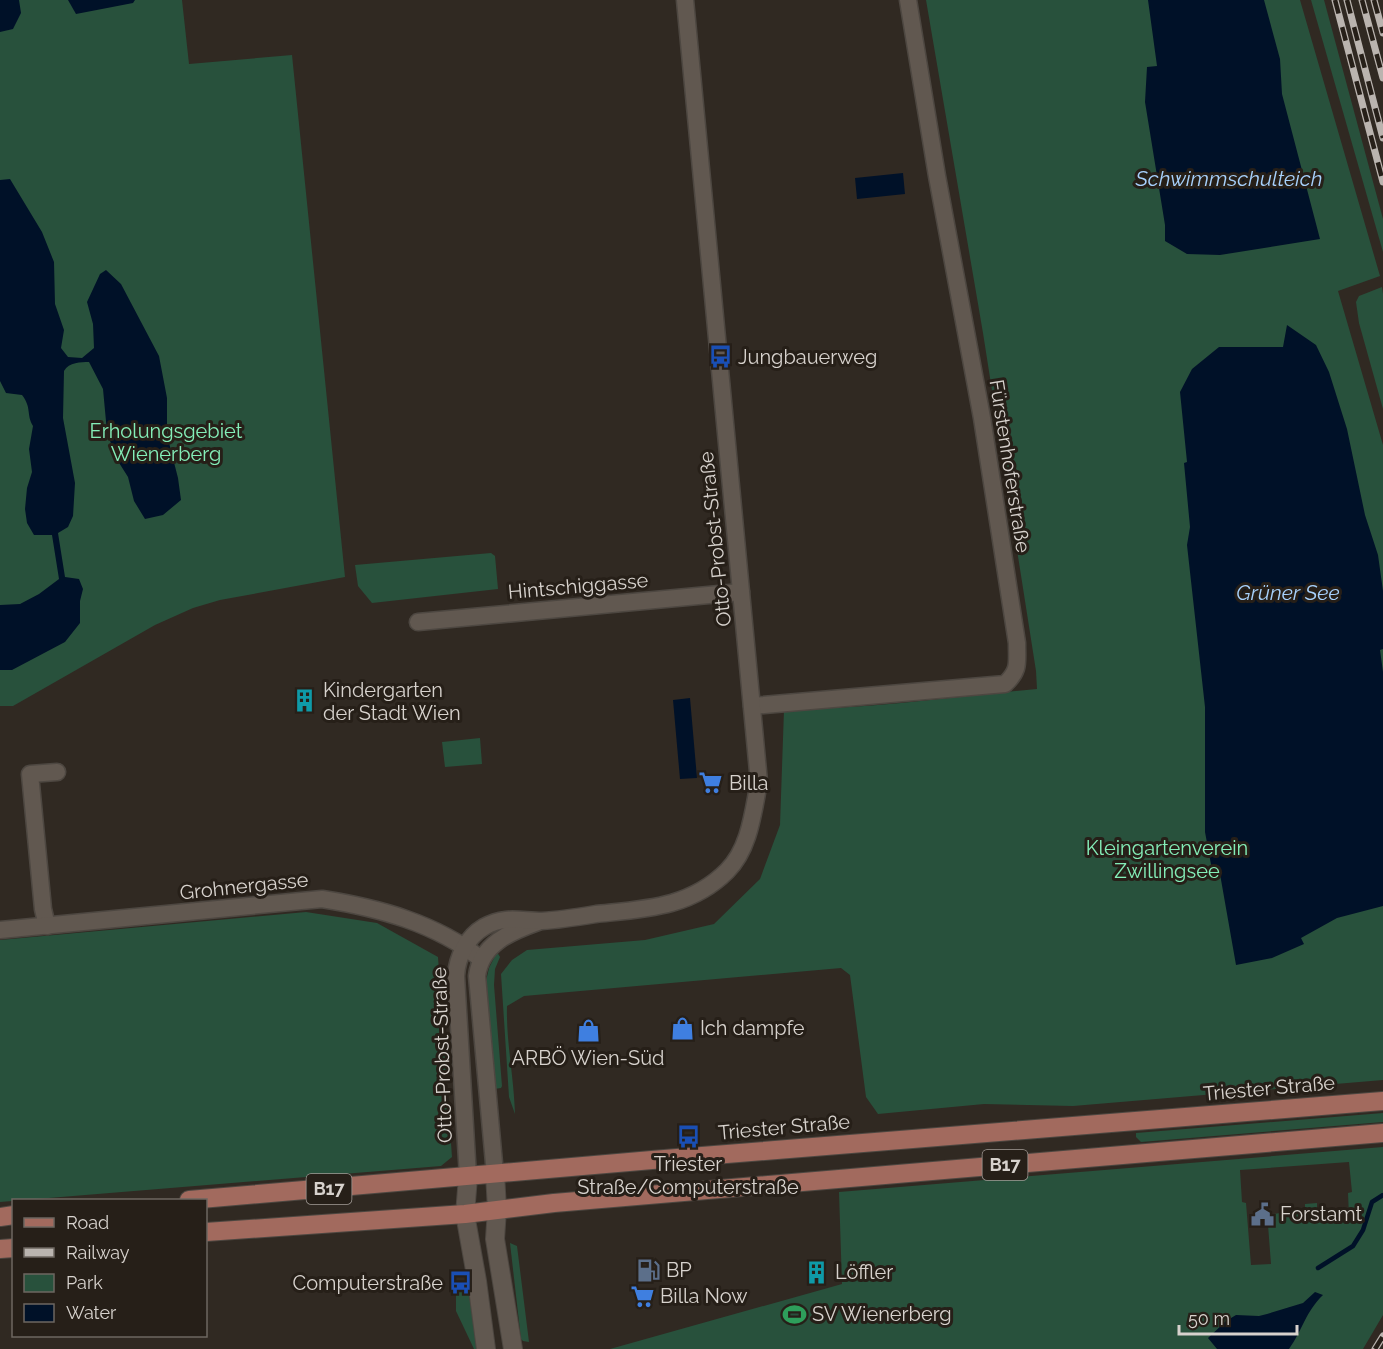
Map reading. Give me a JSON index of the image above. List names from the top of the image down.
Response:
{
  "streets": {
    "main road": ["Triester Straße", "B17"],
    "street": [
      "Fürstenhoferstraße",
      "Otto-Probst-Straße",
      "Hintschiggasse",
      "Grohnergasse"
    ]
  },
  "crossings": [
    ["Fürstenhoferstraße", "Otto-Probst-Straße"],
    ["Otto-Probst-Straße", "Hintschiggasse"],
    ["Otto-Probst-Straße", "Grohnergasse"],
    ["Otto-Probst-Straße", "Triester Straße"]
  ],
  "water": ["Schwimmschulteich", "Grüner See"],
  "parks": ["Erholungsgebiet Wienerberg", "Kleingartenverein Zwillingsee"],
  "places": {
    "bus stop": ["Jungbauerweg", "Triester Straße/Computerstraße", "Computerstraße"],
    "building": ["Kindergarten der Stadt Wien", "Löffler"],
    "supermarket": ["Billa", "Billa Now"],
    "shop": ["Ich dampfe", "ARBÖ Wien-Süd"],
    "public building": ["Forstamt"],
    "fuel station": ["BP"],
    "sports": ["SV Wienerberg"]
  },
  "legend": [
    "Road",
    "Railway",
    "Park",
    "Water"
  ],
  "scale_bar": "50 m"
}
